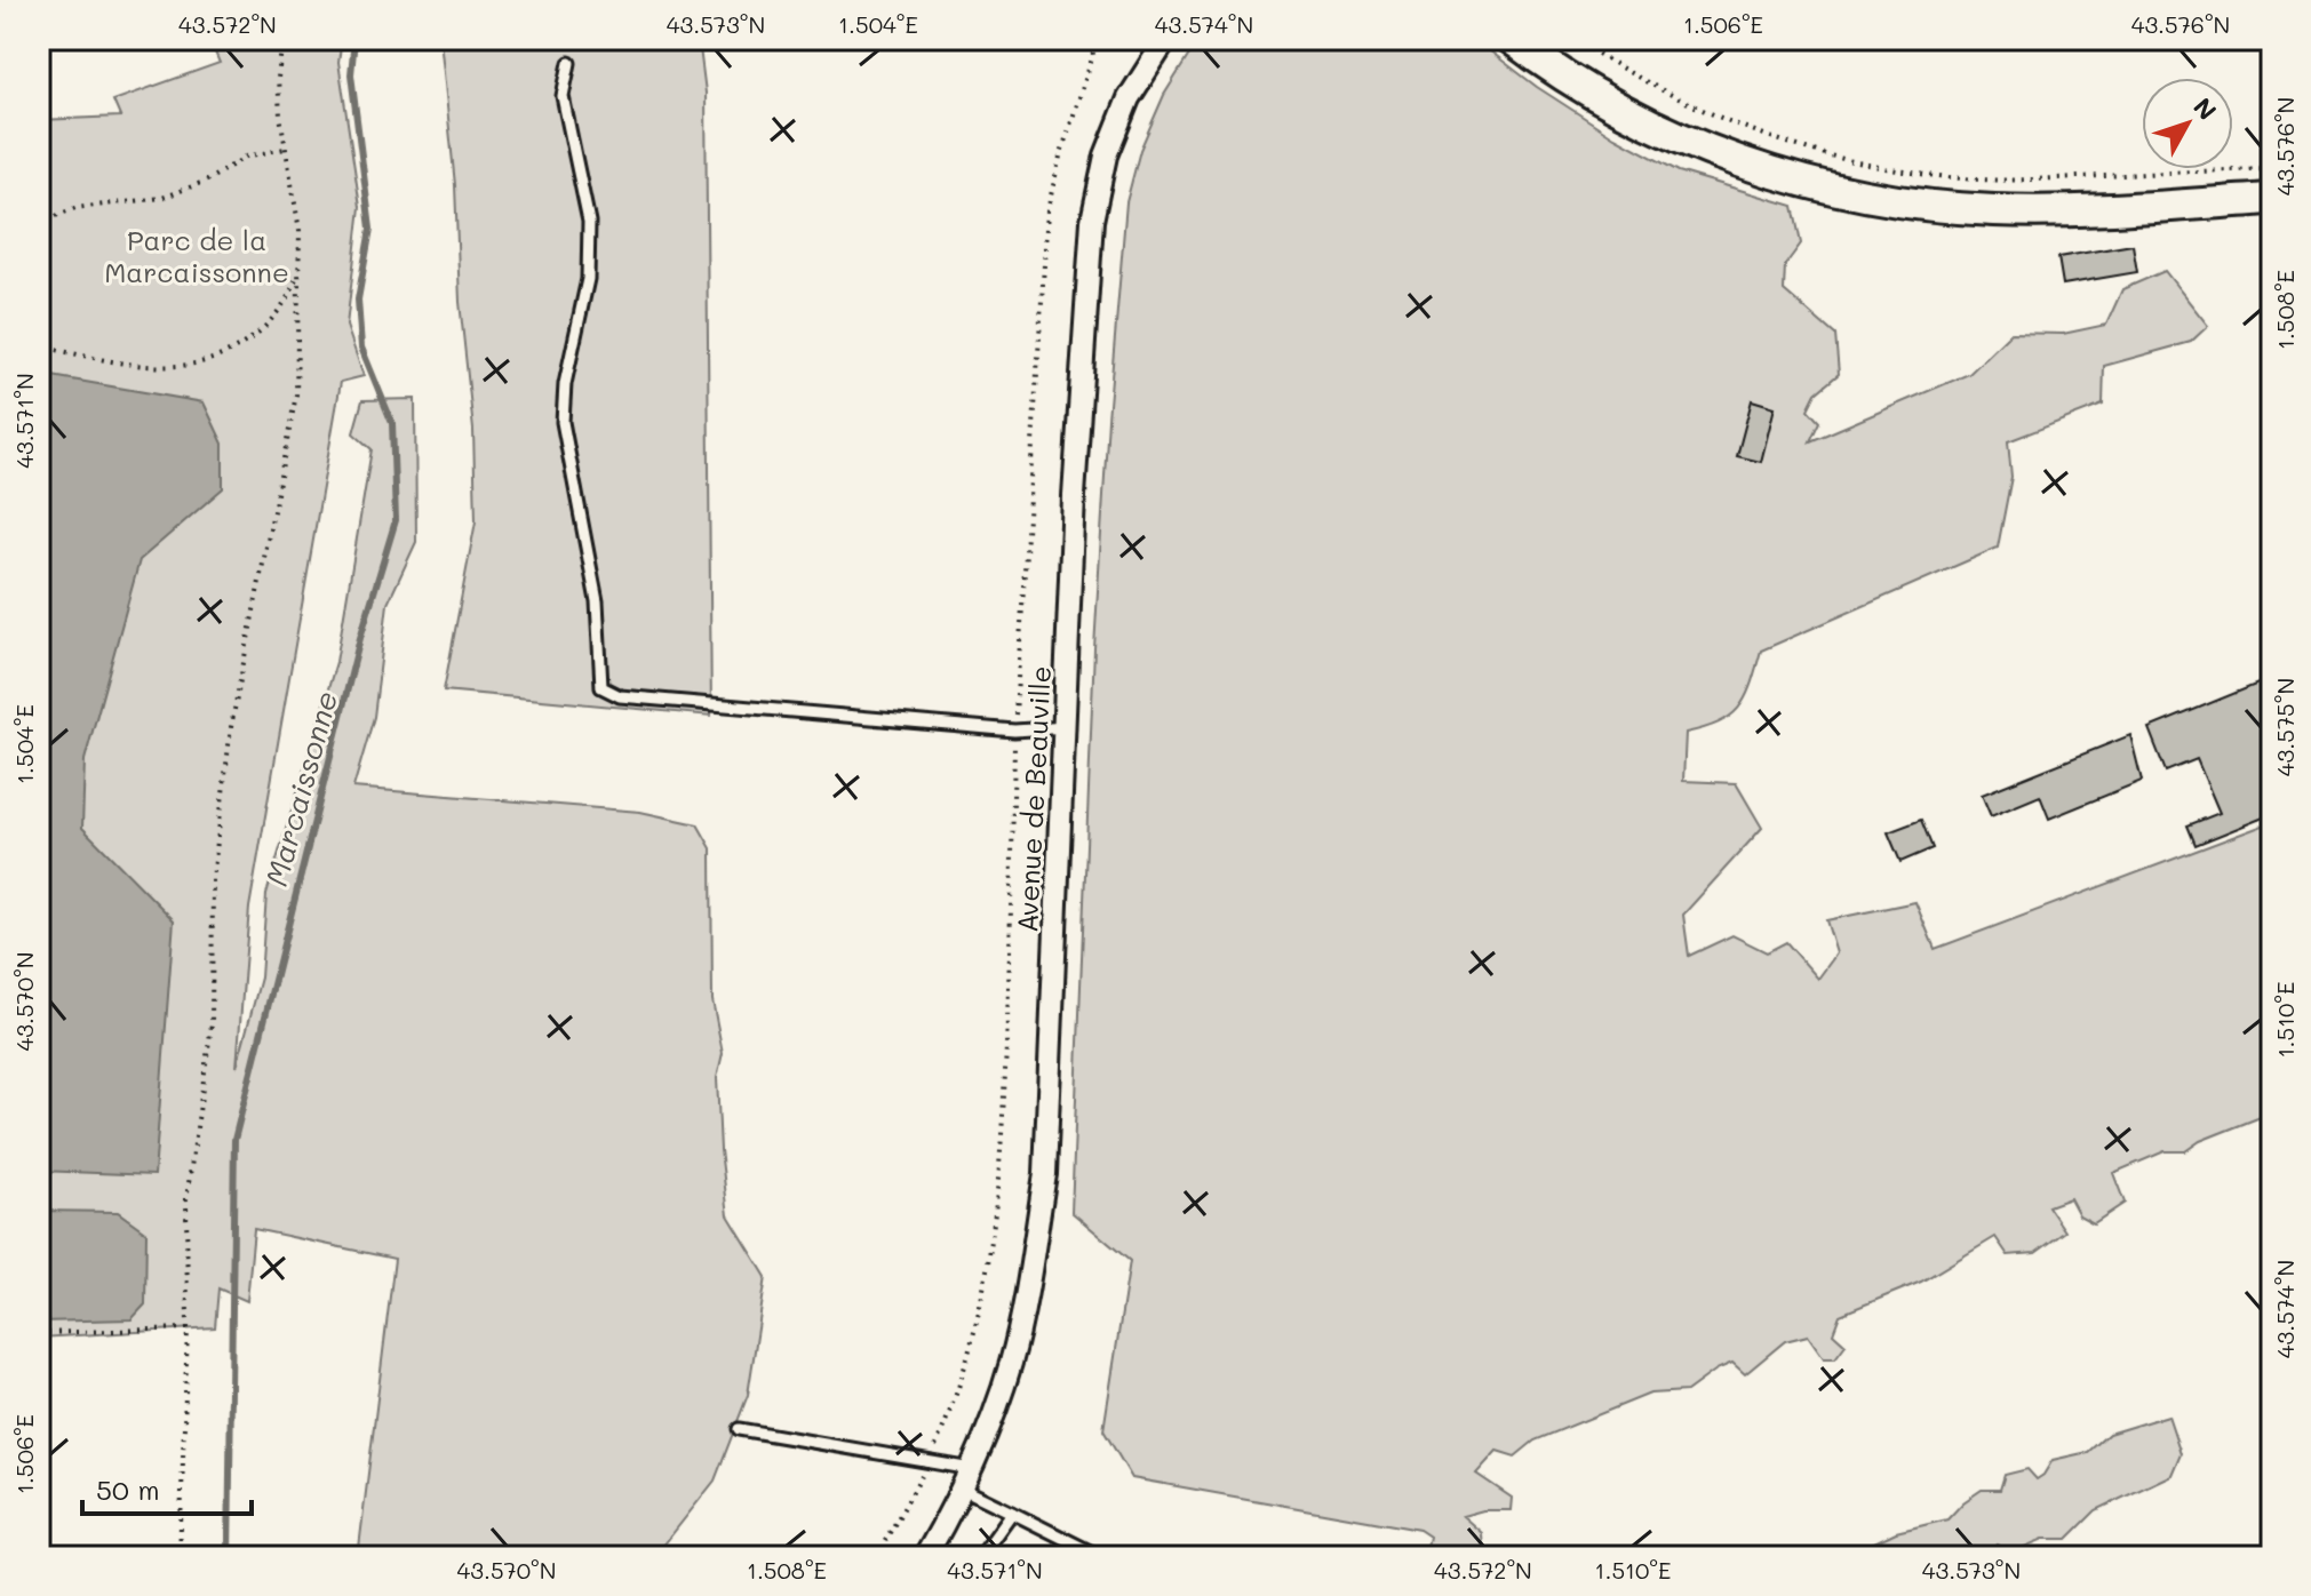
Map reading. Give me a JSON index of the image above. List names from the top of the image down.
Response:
{
  "streets": {
    "street": ["Avenue de Beauville"]
  },
  "water": ["Marcaissonne"],
  "parks": ["Parc de la Marcaissonne"],
  "scale_bar": "50 m",
  "north": "top right",
  "coordinates": [
    "43.572°N",
    "43.573°N",
    "1.504°E",
    "43.574°N",
    "1.506°E",
    "43.576°N",
    "1.508°E",
    "43.571°N",
    "43.575°N",
    "43.570°N",
    "1.510°E"
  ]
}
